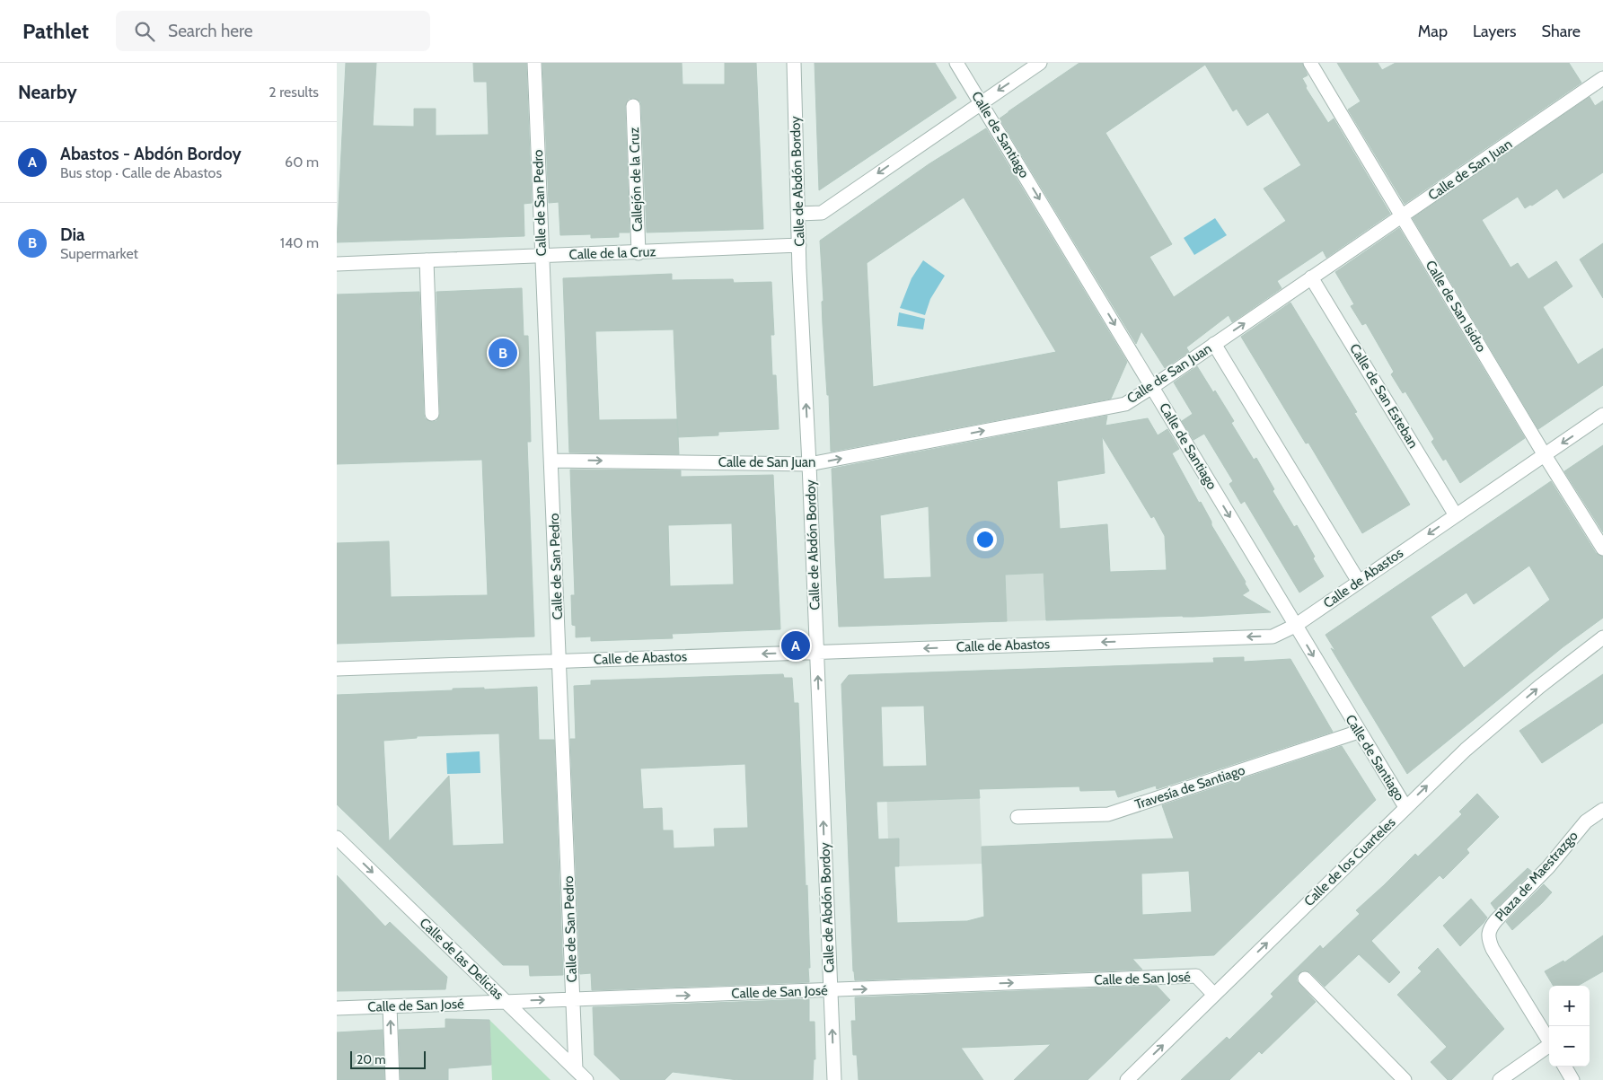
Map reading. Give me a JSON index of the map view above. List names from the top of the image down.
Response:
{
  "streets": {
    "street": [
      "Calle de Santiago",
      "Calle de San Juan",
      "Callejón de la Cruz",
      "Calle de Abdón Bordoy",
      "Calle de San Pedro",
      "Calle de la Cruz",
      "Calle de San Isidro",
      "Calle de San Esteban",
      "Calle de Abastos",
      "Travesía de Santiago",
      "Calle de los Cuarteles",
      "Plaza de Maestrazgo",
      "Calle de las Delicias",
      "Calle de San José"
    ]
  },
  "crossings": [
    ["Calle de Santiago", "Calle de San Juan"],
    ["Calle de Santiago", "Calle de Abastos"],
    ["Calle de Santiago", "Travesía de Santiago"],
    ["Calle de Santiago", "Calle de los Cuarteles"],
    ["Calle de San Juan", "Calle de Abdón Bordoy"],
    ["Calle de San Juan", "Calle de San Pedro"],
    ["Calle de San Juan", "Calle de San Isidro"],
    ["Calle de San Juan", "Calle de San Esteban"],
    ["Callejón de la Cruz", "Calle de la Cruz"],
    ["Calle de Abdón Bordoy", "Calle de la Cruz"],
    ["Calle de Abdón Bordoy", "Calle de Abastos"],
    ["Calle de Abdón Bordoy", "Calle de San José"],
    ["Calle de San Pedro", "Calle de la Cruz"],
    ["Calle de San Pedro", "Calle de Abastos"],
    ["Calle de San Pedro", "Calle de las Delicias"],
    ["Calle de San Pedro", "Calle de San José"],
    ["Calle de San Isidro", "Calle de Abastos"],
    ["Calle de San Esteban", "Calle de Abastos"],
    ["Calle de los Cuarteles", "Calle de San José"],
    ["Calle de las Delicias", "Calle de San José"]
  ],
  "one_way": [
    "Calle de San Juan",
    "Calle de Abdón Bordoy",
    "Calle de Abastos",
    "Calle de los Cuarteles",
    "Calle de las Delicias",
    "Calle de San José"
  ],
  "scale_bar": "20 m",
  "page": {
    "header": "Pathlet",
    "search": "Search here",
    "nav": ["Map", "Layers", "Share"],
    "heading": ["Nearby", "2 results"],
    "list": [
      {
        "mark": "A",
        "name": "Abastos - Abdón Bordoy",
        "note": "Bus stop · Calle de Abastos",
        "value": "60 m"
      },
      {
        "mark": "B",
        "name": "Dia",
        "note": "Supermarket",
        "value": "140 m"
      }
    ],
    "pins": ["B", "A"],
    "map_buttons": ["+", "−"],
    "scale": "20 m"
  }
}
